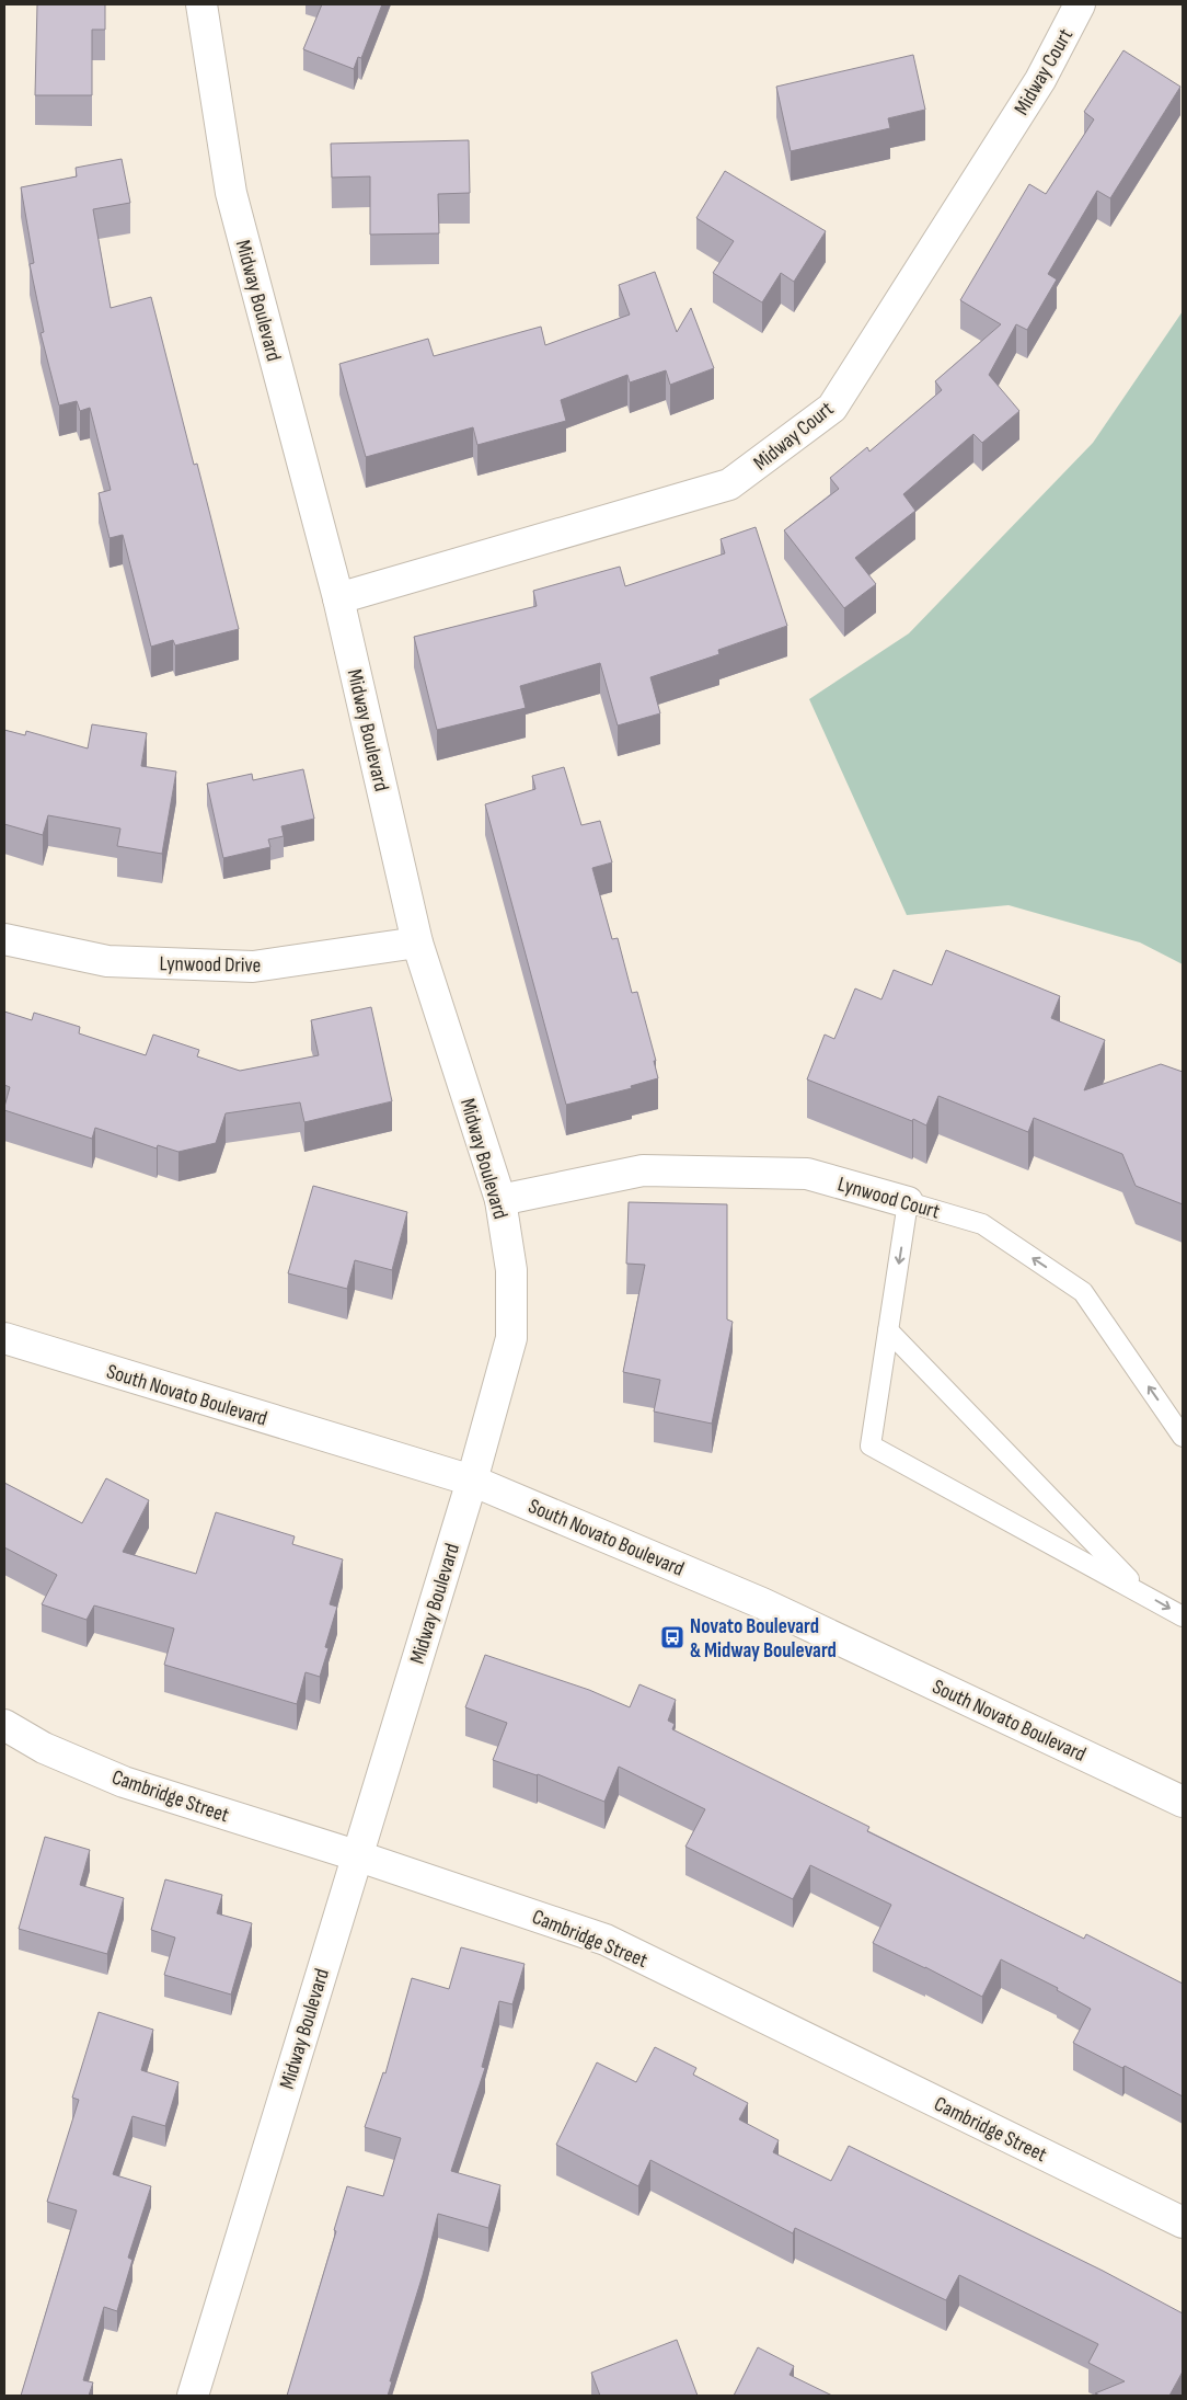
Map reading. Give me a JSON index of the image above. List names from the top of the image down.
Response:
{
  "streets": {
    "street": [
      "Midway Court",
      "Midway Boulevard",
      "Lynwood Drive",
      "Lynwood Court",
      "South Novato Boulevard",
      "Cambridge Street"
    ]
  },
  "crossings": [
    ["Midway Court", "Midway Boulevard"],
    ["Midway Boulevard", "Lynwood Drive"],
    ["Midway Boulevard", "Lynwood Court"],
    ["Midway Boulevard", "South Novato Boulevard"],
    ["Midway Boulevard", "Cambridge Street"]
  ],
  "one_way": ["Lynwood Court"],
  "places": {
    "bus stop": ["Novato Boulevard & Midway Boulevard"]
  }
}
